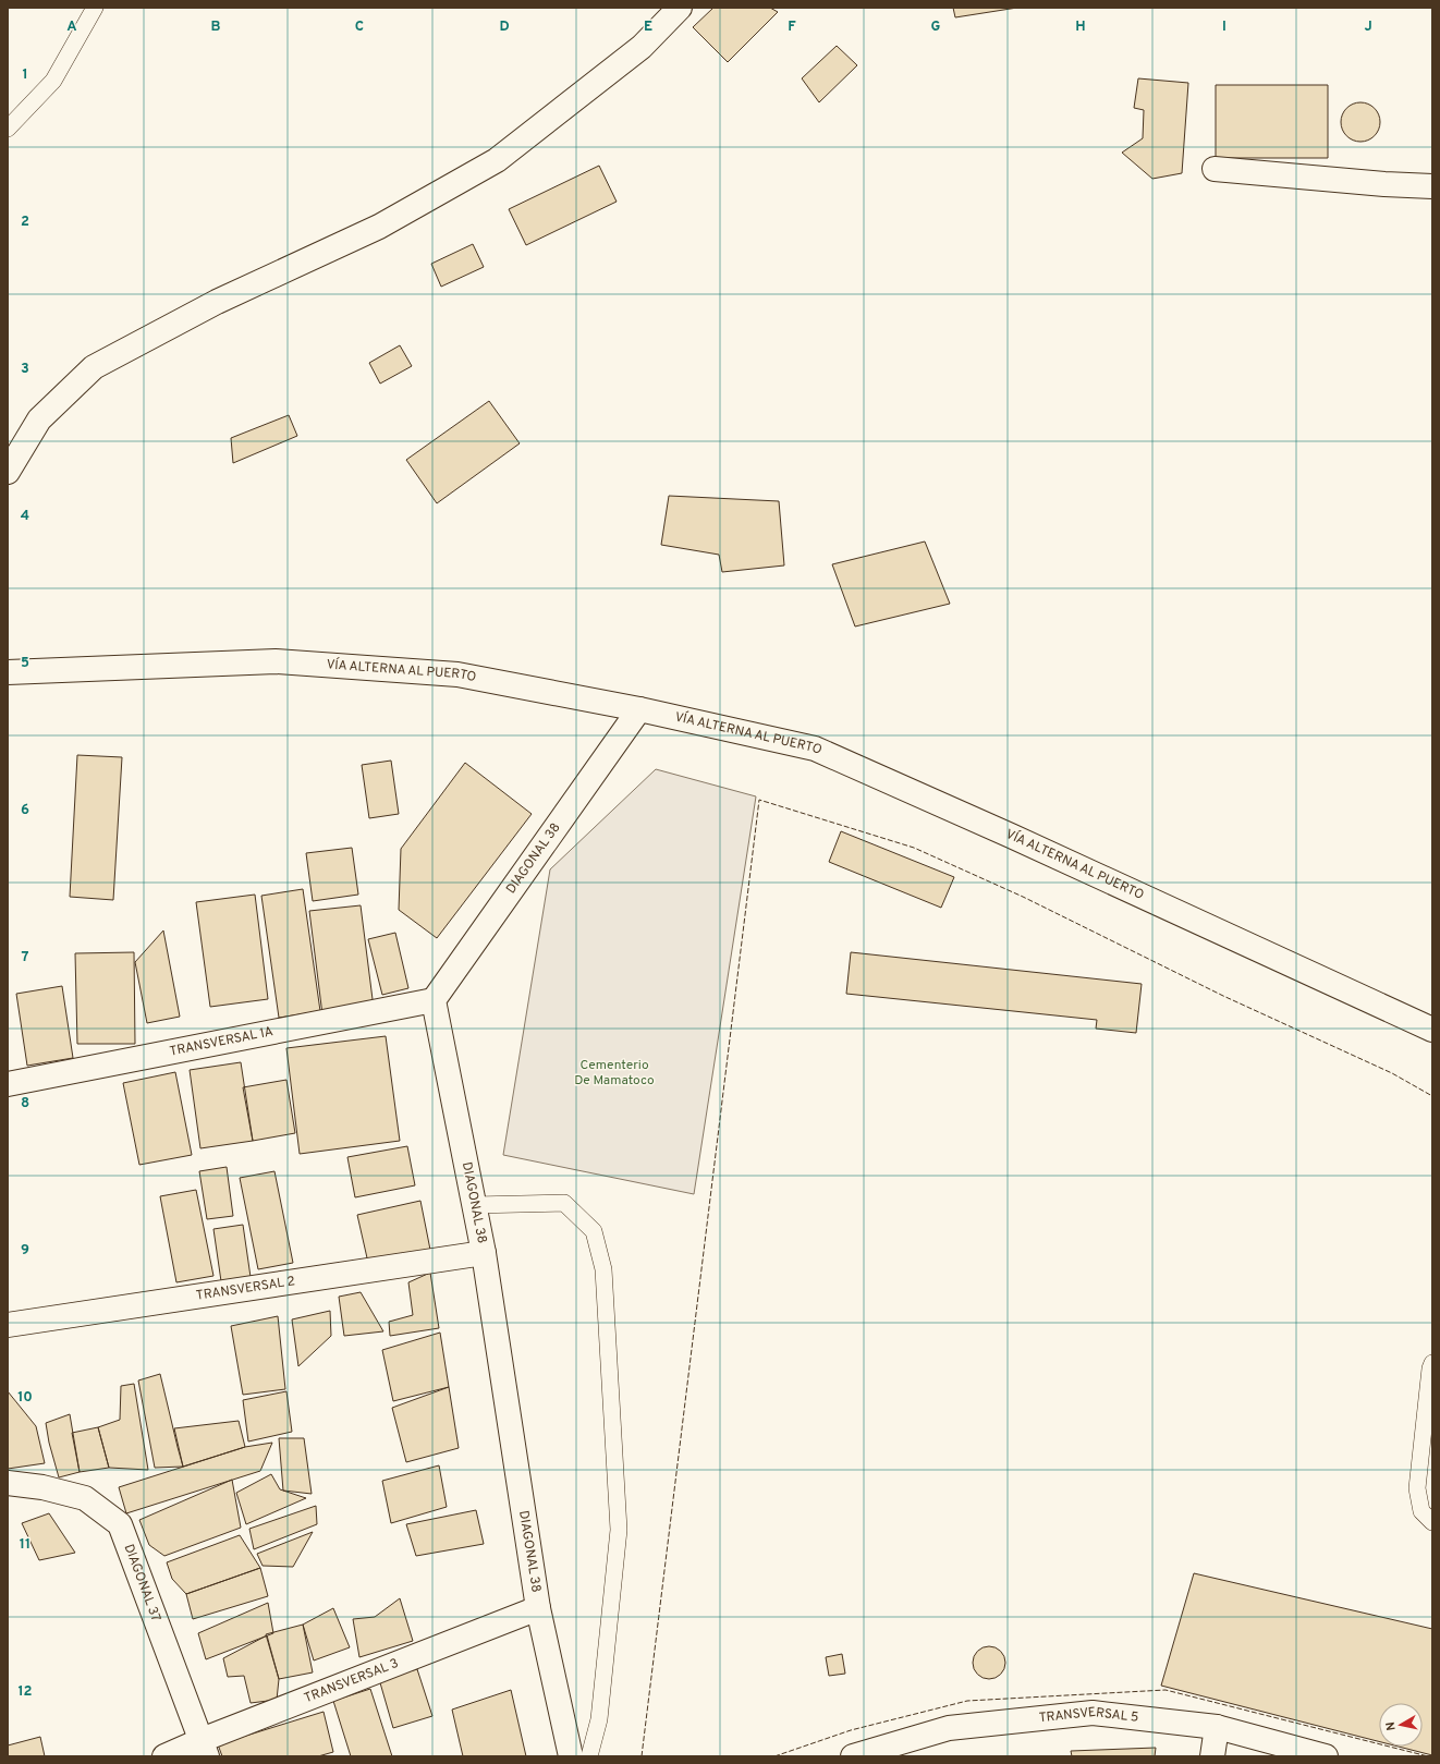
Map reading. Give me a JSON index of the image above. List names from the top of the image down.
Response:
{
  "streets": {
    "street": [
      "VÍA ALTERNA AL PUERTO",
      "DIAGONAL 38",
      "TRANSVERSAL 1A",
      "TRANSVERSAL 2",
      "DIAGONAL 37",
      "TRANSVERSAL 3",
      "TRANSVERSAL 5"
    ]
  },
  "crossings": [
    ["VÍA ALTERNA AL PUERTO", "DIAGONAL 38"],
    ["DIAGONAL 38", "TRANSVERSAL 1A"],
    ["DIAGONAL 38", "TRANSVERSAL 2"],
    ["DIAGONAL 38", "TRANSVERSAL 3"],
    ["DIAGONAL 37", "TRANSVERSAL 3"]
  ],
  "parks": ["Cementerio De Mamatoco"],
  "north": "left",
  "grid": {
    "columns": [
      "A",
      "B",
      "C",
      "D",
      "E",
      "F",
      "G",
      "H",
      "I",
      "J"
    ],
    "rows": [
      "1",
      "2",
      "3",
      "4",
      "5",
      "6",
      "7",
      "8",
      "9",
      "10",
      "11",
      "12"
    ]
  }
}
